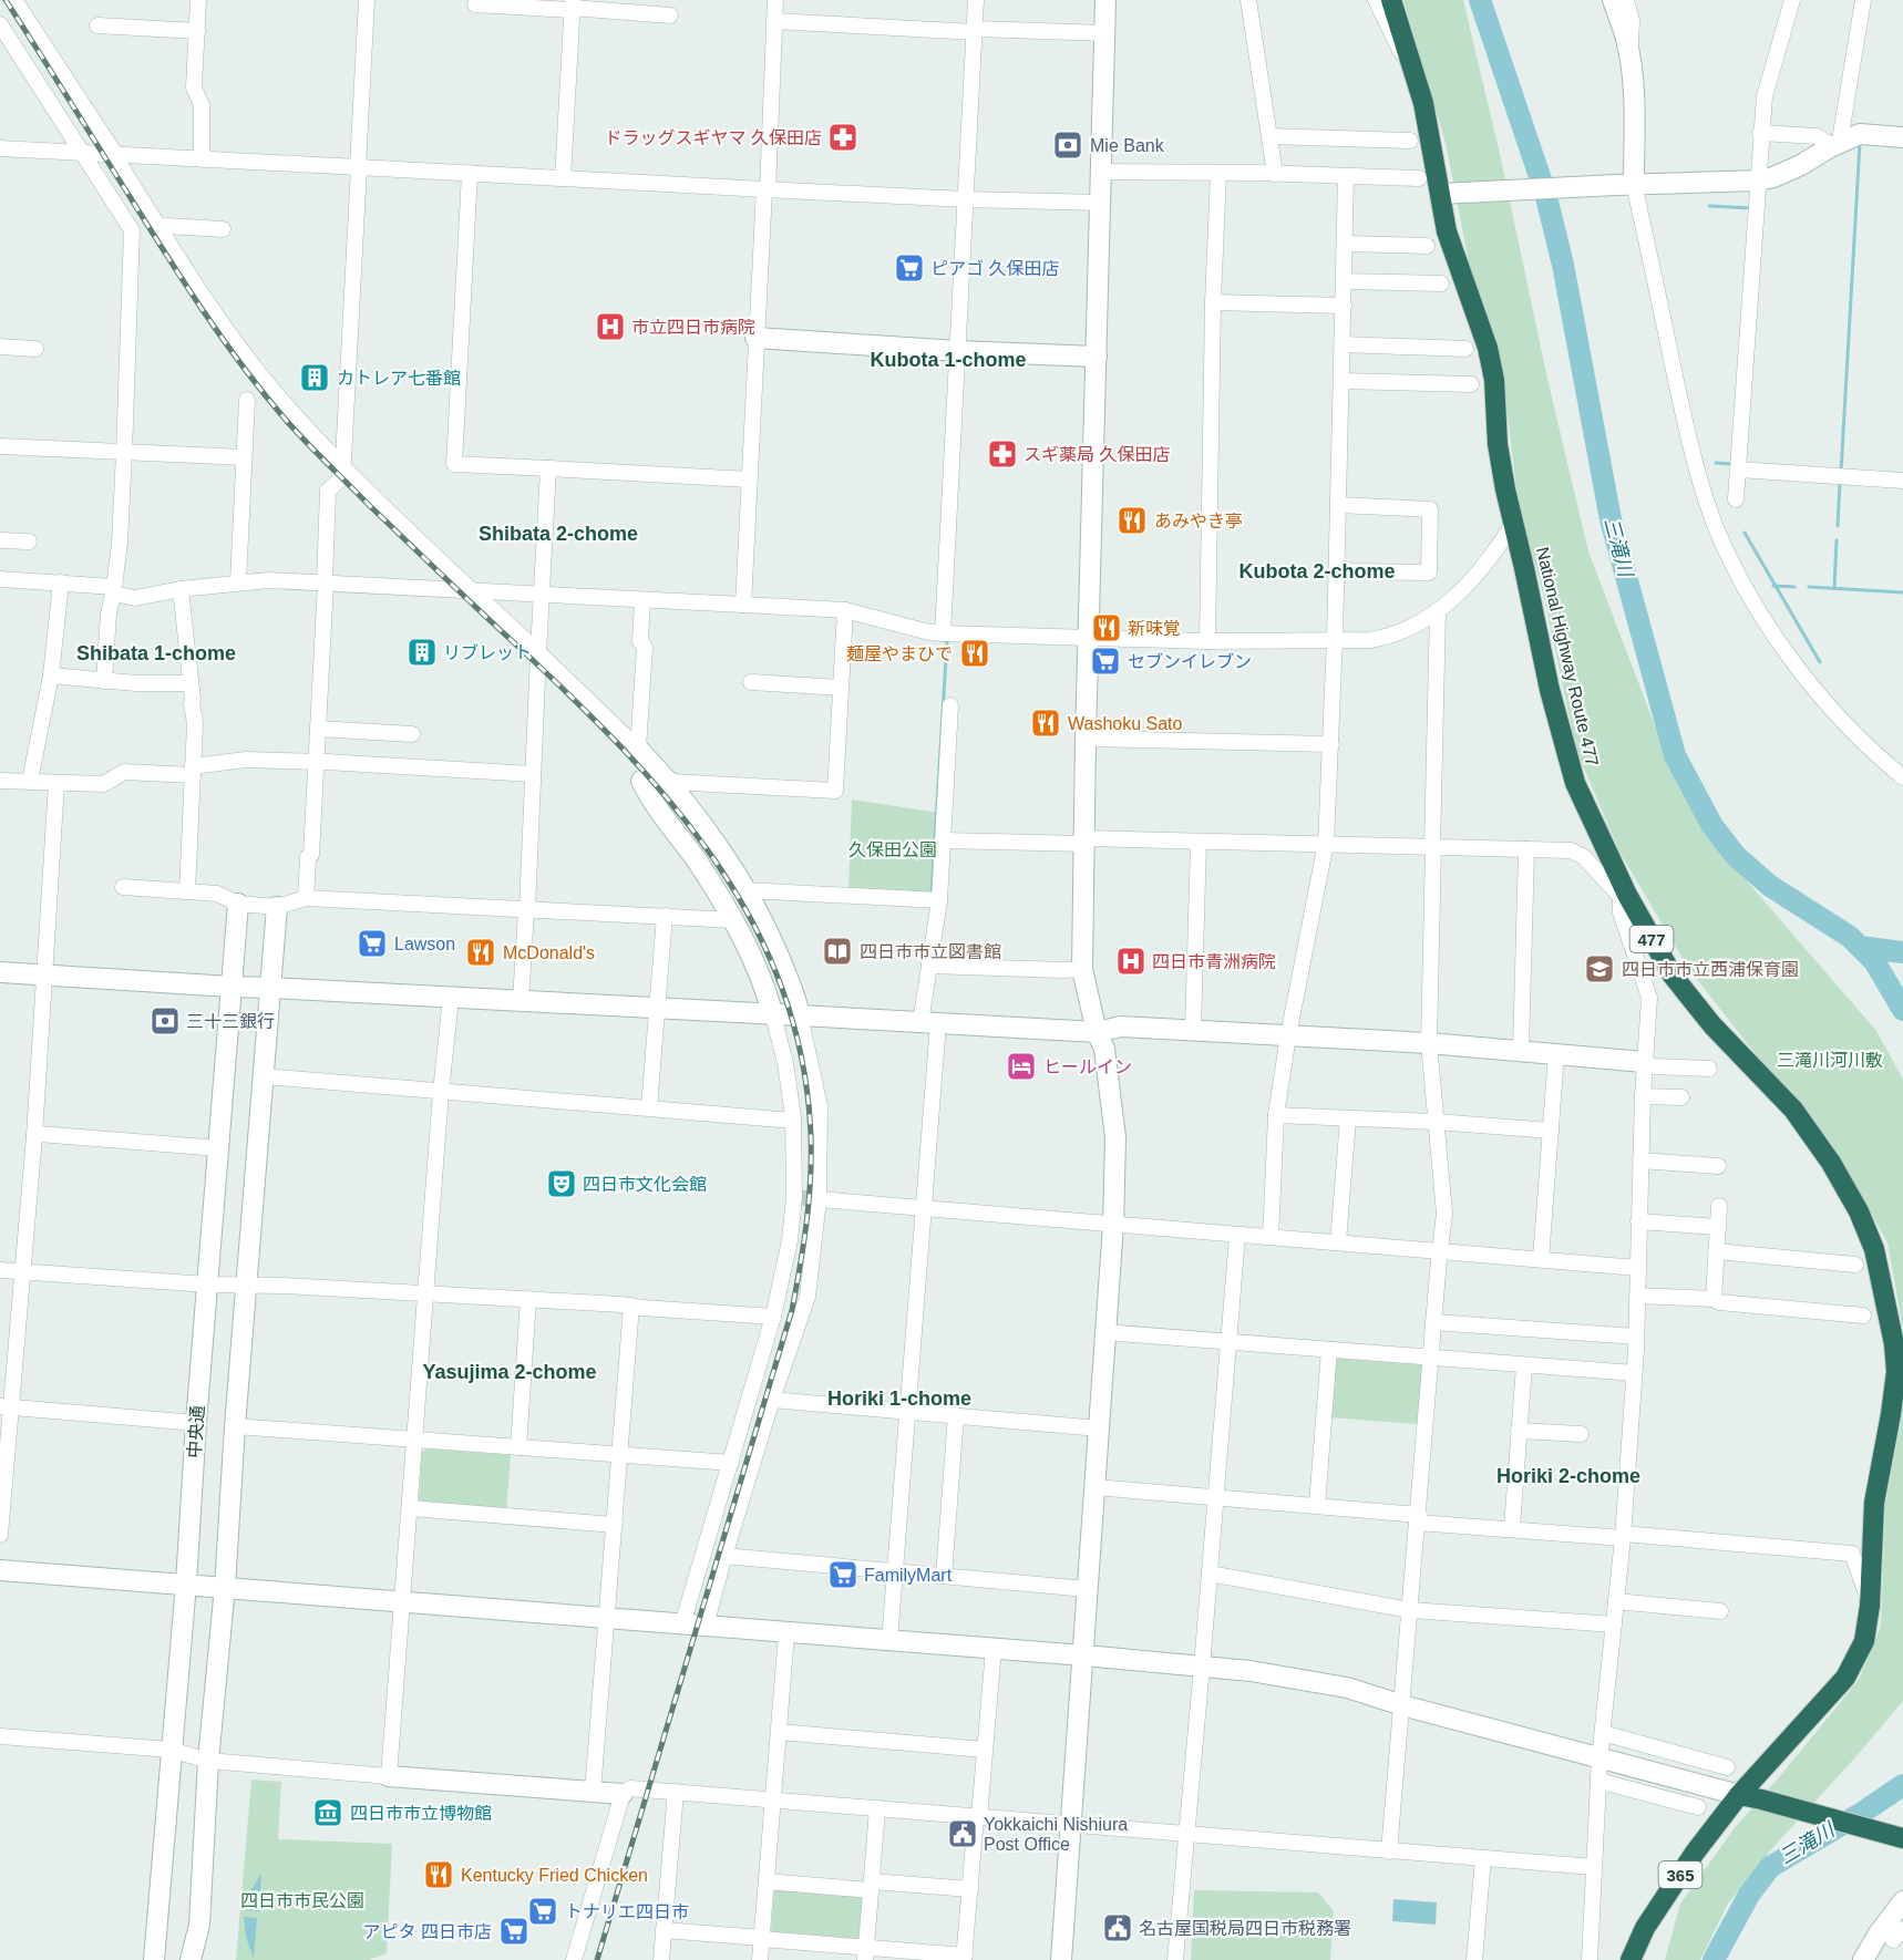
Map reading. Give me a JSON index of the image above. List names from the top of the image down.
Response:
{
  "streets": {
    "highway": ["National Highway Route 477", "477", "365"],
    "street": ["中央通"]
  },
  "crossings": [
    ["National Highway Route 477", "365"]
  ],
  "districts": [
    "Kubota 1-chome",
    "Shibata 2-chome",
    "Kubota 2-chome",
    "Shibata 1-chome",
    "Yasujima 2-chome",
    "Horiki 1-chome",
    "Horiki 2-chome"
  ],
  "water": ["三滝川"],
  "parks": ["久保田公園", "三滝川河川敷", "四日市市民公園"],
  "places": {
    "pharmacy": ["ドラッグスギヤマ 久保田店", "スギ薬局 久保田店"],
    "bank": ["Mie Bank", "三十三銀行"],
    "supermarket": [
      "ピアゴ 久保田店",
      "セブンイレブン",
      "Lawson",
      "FamilyMart",
      "トナリエ四日市",
      "アピタ 四日市店"
    ],
    "hospital": ["市立四日市病院", "四日市青洲病院"],
    "building": ["カトレア七番館", "リブレット"],
    "restaurant": [
      "あみやき亭",
      "新味覚",
      "麺屋やまひで",
      "Washoku Sato",
      "McDonald's",
      "Kentucky Fried Chicken"
    ],
    "library": ["四日市市立図書館"],
    "school or university": ["四日市市立西浦保育園"],
    "hotel": ["ヒールイン"],
    "theatre": ["四日市文化会館"],
    "museum": ["四日市市立博物館"],
    "public building": ["Yokkaichi Nishiura Post Office", "名古屋国税局四日市税務署"]
  }
}
